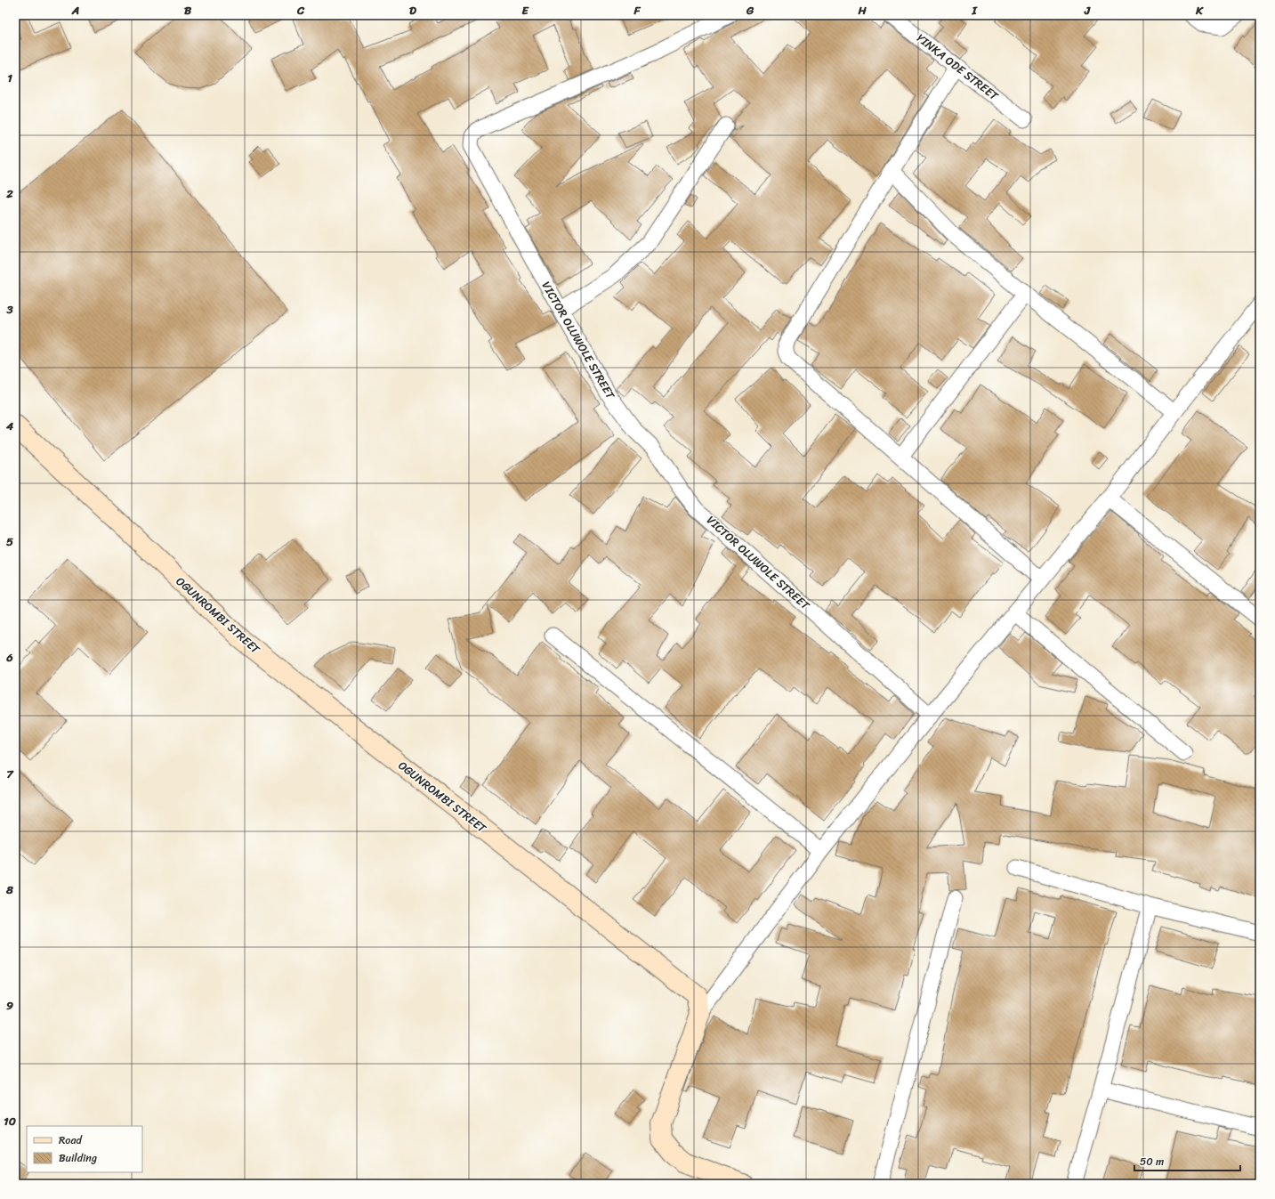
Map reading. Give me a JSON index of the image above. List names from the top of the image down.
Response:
{
  "streets": {
    "street": ["YINKA ODE STREET", "VICTOR OLUWOLE STREET", "OGUNROMBI STREET"]
  },
  "legend": ["Road", "Building"],
  "scale_bar": "50 m",
  "grid": {
    "columns": [
      "A",
      "B",
      "C",
      "D",
      "E",
      "F",
      "G",
      "H",
      "I",
      "J",
      "K"
    ],
    "rows": [
      "1",
      "2",
      "3",
      "4",
      "5",
      "6",
      "7",
      "8",
      "9",
      "10"
    ]
  }
}
